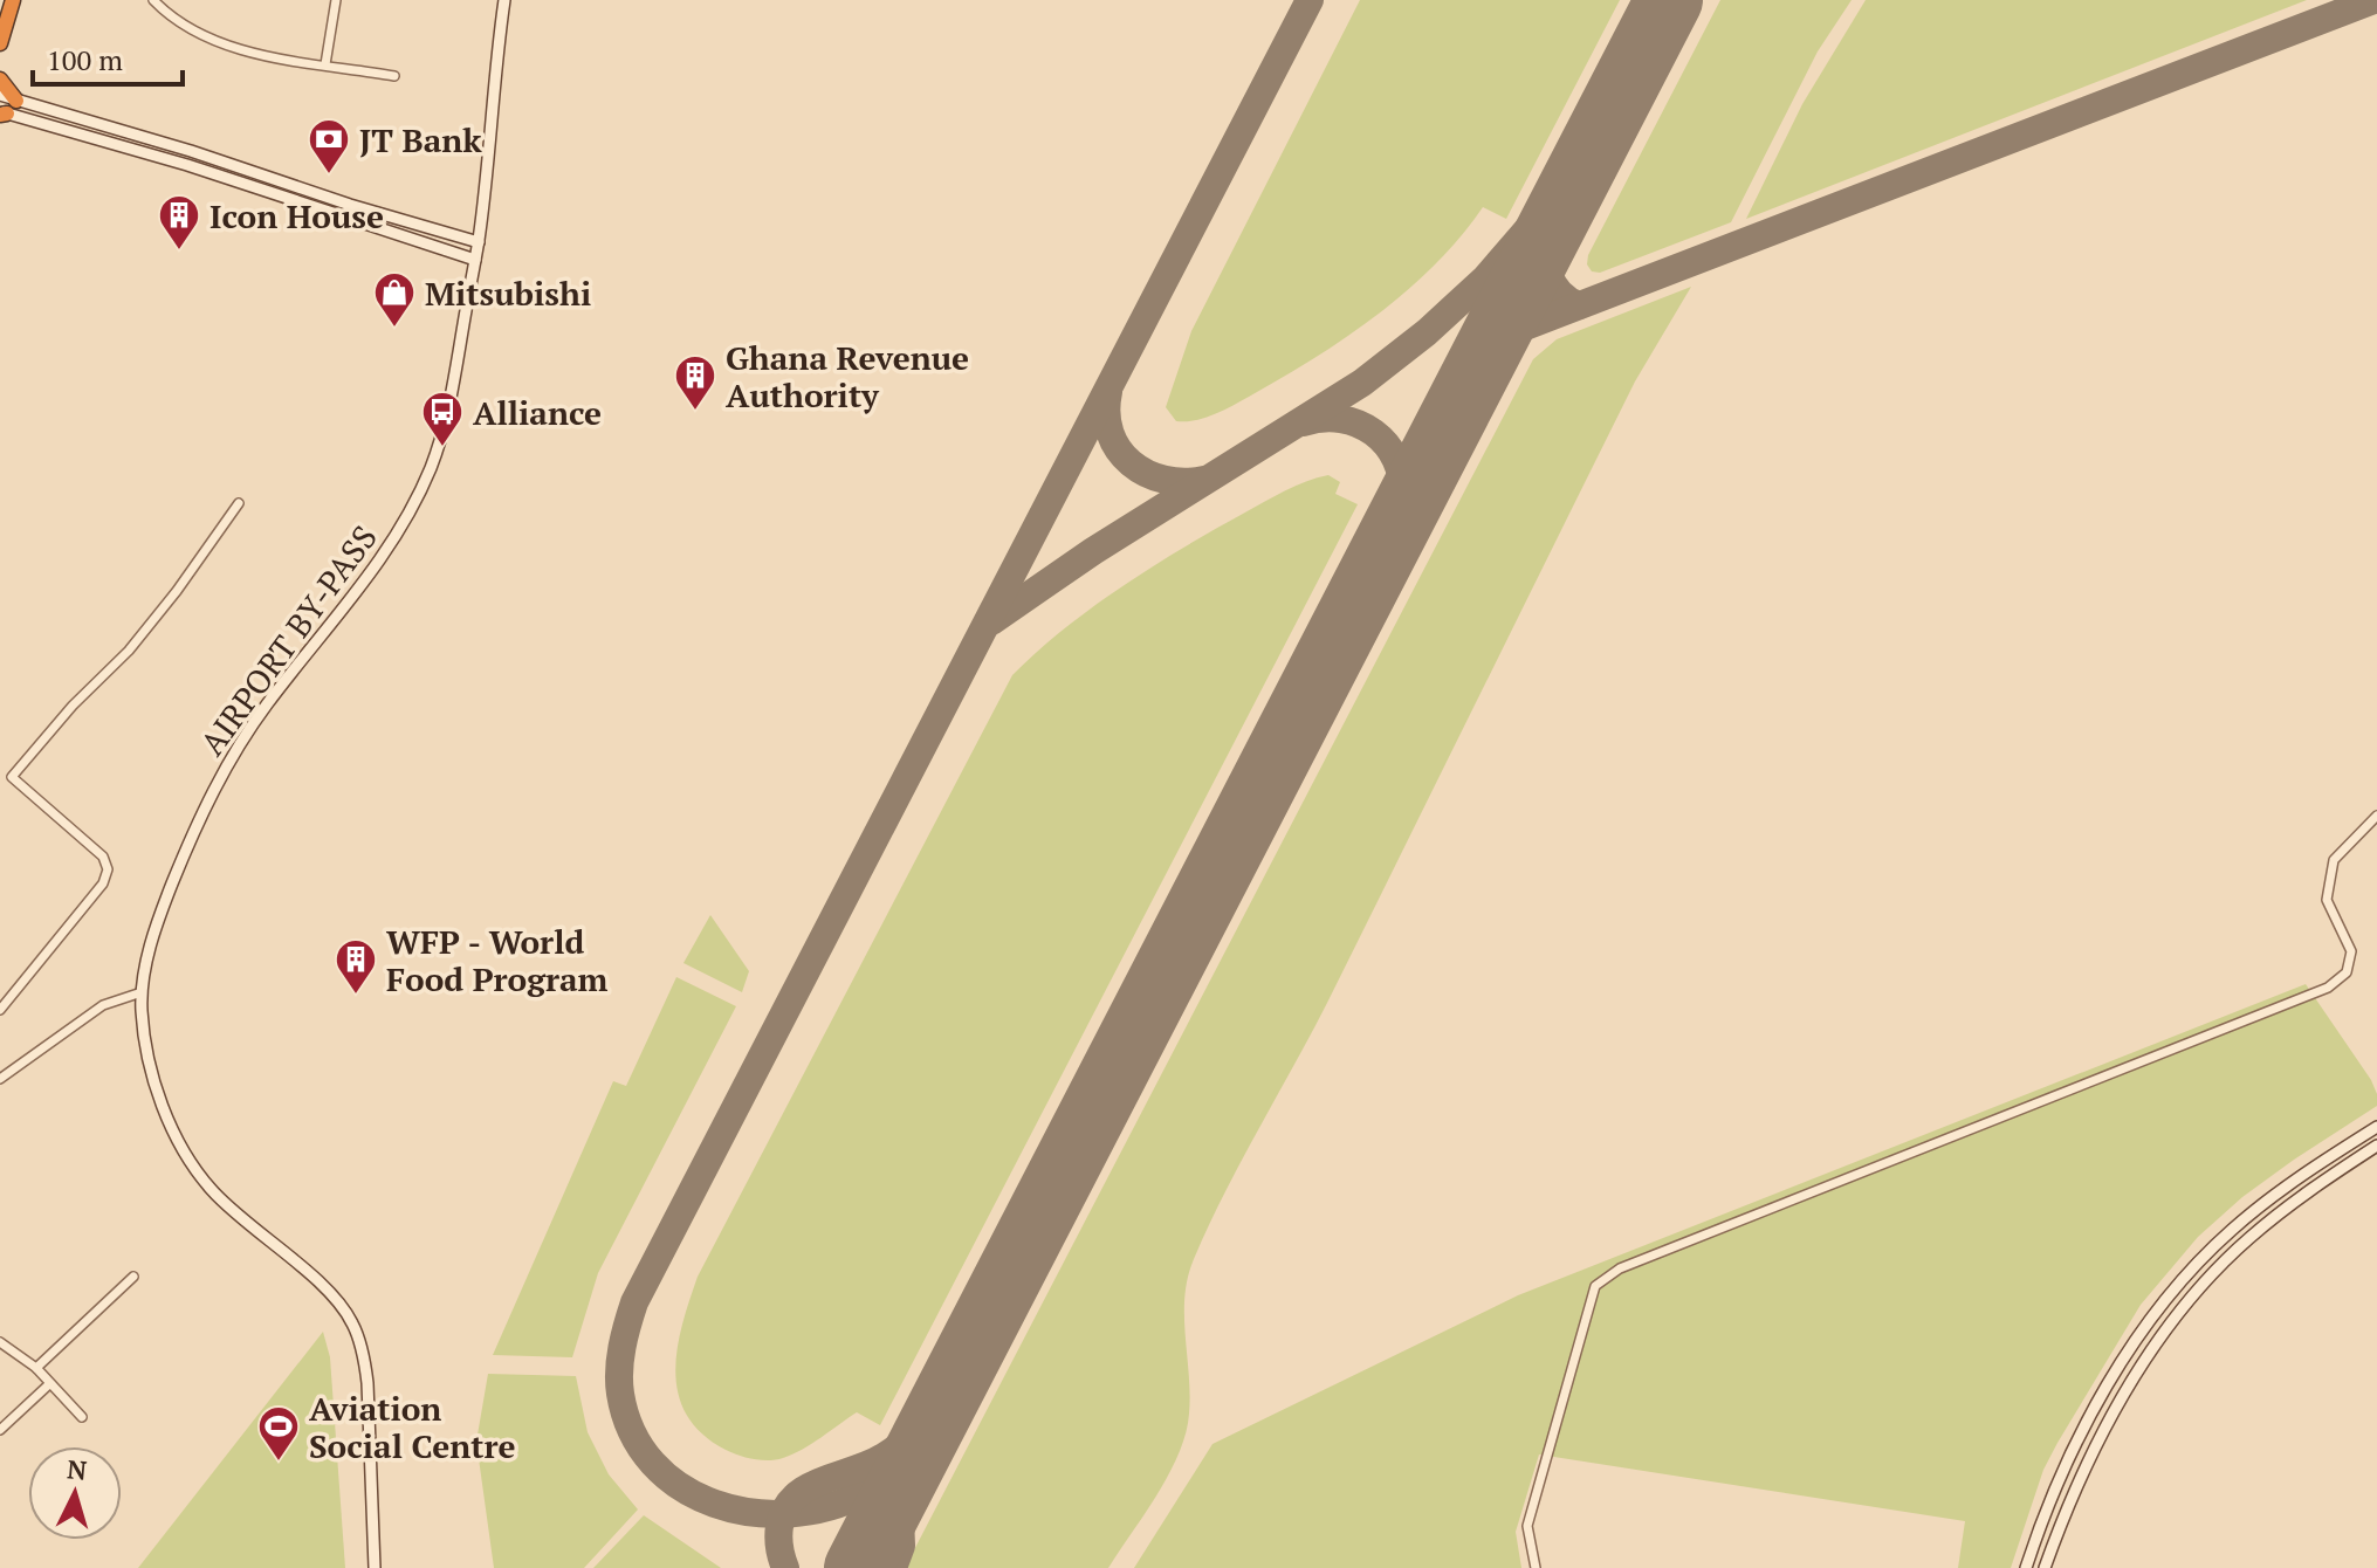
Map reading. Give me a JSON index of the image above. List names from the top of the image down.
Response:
{
  "streets": {
    "main road": ["AIRPORT BY-PASS"]
  },
  "places": {
    "bank": ["JT Bank"],
    "building": ["Icon House", "Ghana Revenue Authority", "WFP - World Food Program"],
    "shop": ["Mitsubishi"],
    "bus stop": ["Alliance"],
    "sports": ["Aviation Social Centre"]
  },
  "scale_bar": "100 m",
  "north": "top"
}
